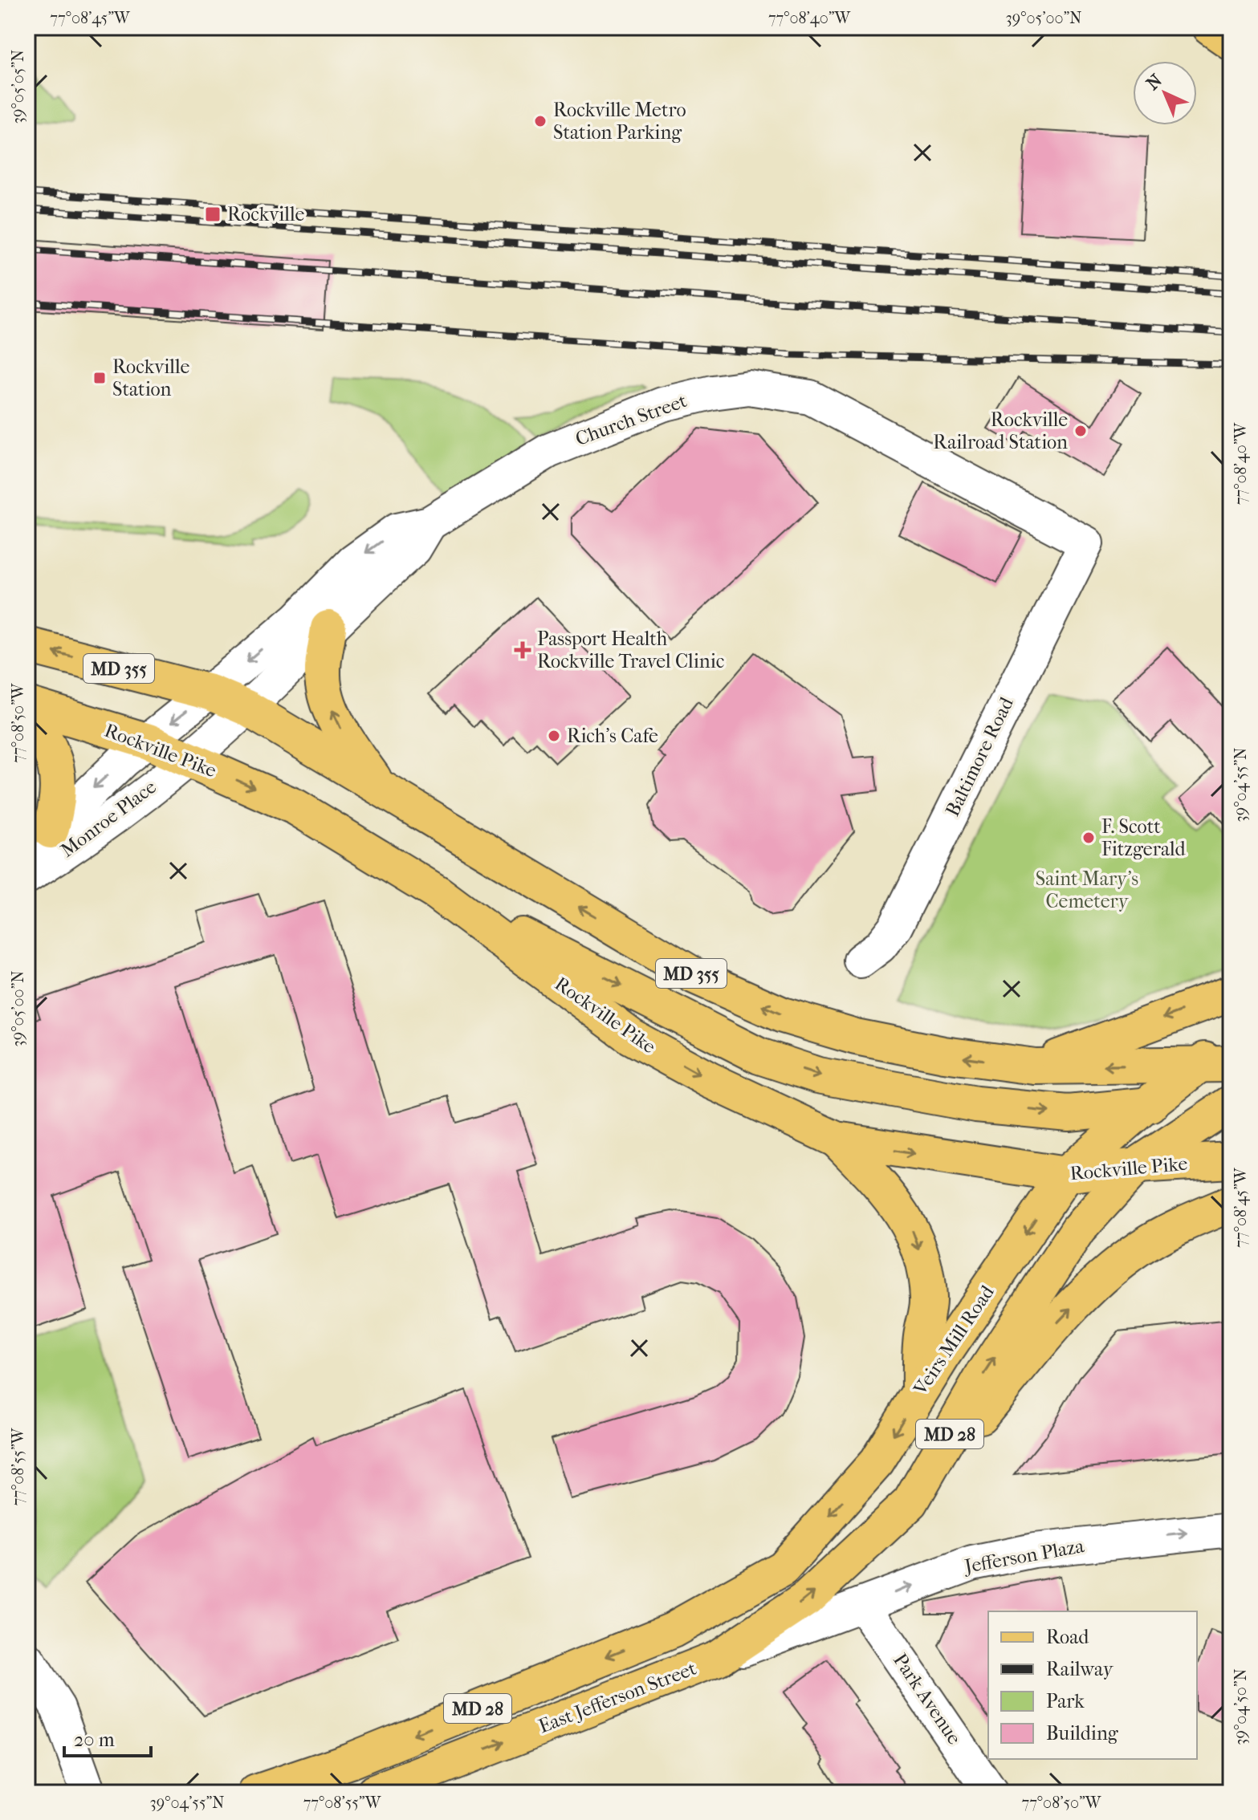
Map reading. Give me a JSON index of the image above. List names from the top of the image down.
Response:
{
  "streets": {
    "main road": [
      "MD 355",
      "Rockville Pike",
      "Veirs Mill Road",
      "MD 28",
      "East Jefferson Street"
    ],
    "street": [
      "Church Street",
      "Baltimore Road",
      "Monroe Place",
      "Jefferson Plaza",
      "Park Avenue"
    ]
  },
  "crossings": [
    ["Church Street", "MD 355"],
    ["Church Street", "Rockville Pike"],
    ["Church Street", "Baltimore Road"],
    ["Church Street", "Monroe Place"],
    ["MD 355", "Monroe Place"],
    ["MD 355", "Veirs Mill Road"],
    ["Rockville Pike", "Monroe Place"],
    ["Rockville Pike", "Veirs Mill Road"],
    ["Rockville Pike", "MD 28"],
    ["Veirs Mill Road", "East Jefferson Street"],
    ["MD 28", "Jefferson Plaza"],
    ["MD 28", "East Jefferson Street"],
    ["Jefferson Plaza", "East Jefferson Street"],
    ["Jefferson Plaza", "Park Avenue"]
  ],
  "one_way": ["Jefferson Plaza"],
  "parks": ["Saint Mary's Cemetery"],
  "places": {
    "other": [
      "Rockville Metro Station Parking",
      "Rockville Railroad Station",
      "Rich's Cafe",
      "F. Scott Fitzgerald"
    ],
    "transit": ["Rockville", "Rockville Station"],
    "health": ["Passport Health Rockville Travel Clinic"]
  },
  "legend": [
    "Road",
    "Railway",
    "Park",
    "Building"
  ],
  "scale_bar": "20 m",
  "north": "top left",
  "coordinates": [
    "77°08'45\"W",
    "77°08'40\"W",
    "39°05'00\"N",
    "39°05'05\"N",
    "77°08'50\"W",
    "39°04'55\"N",
    "77°08'55\"W",
    "39°04'50\"N"
  ]
}
